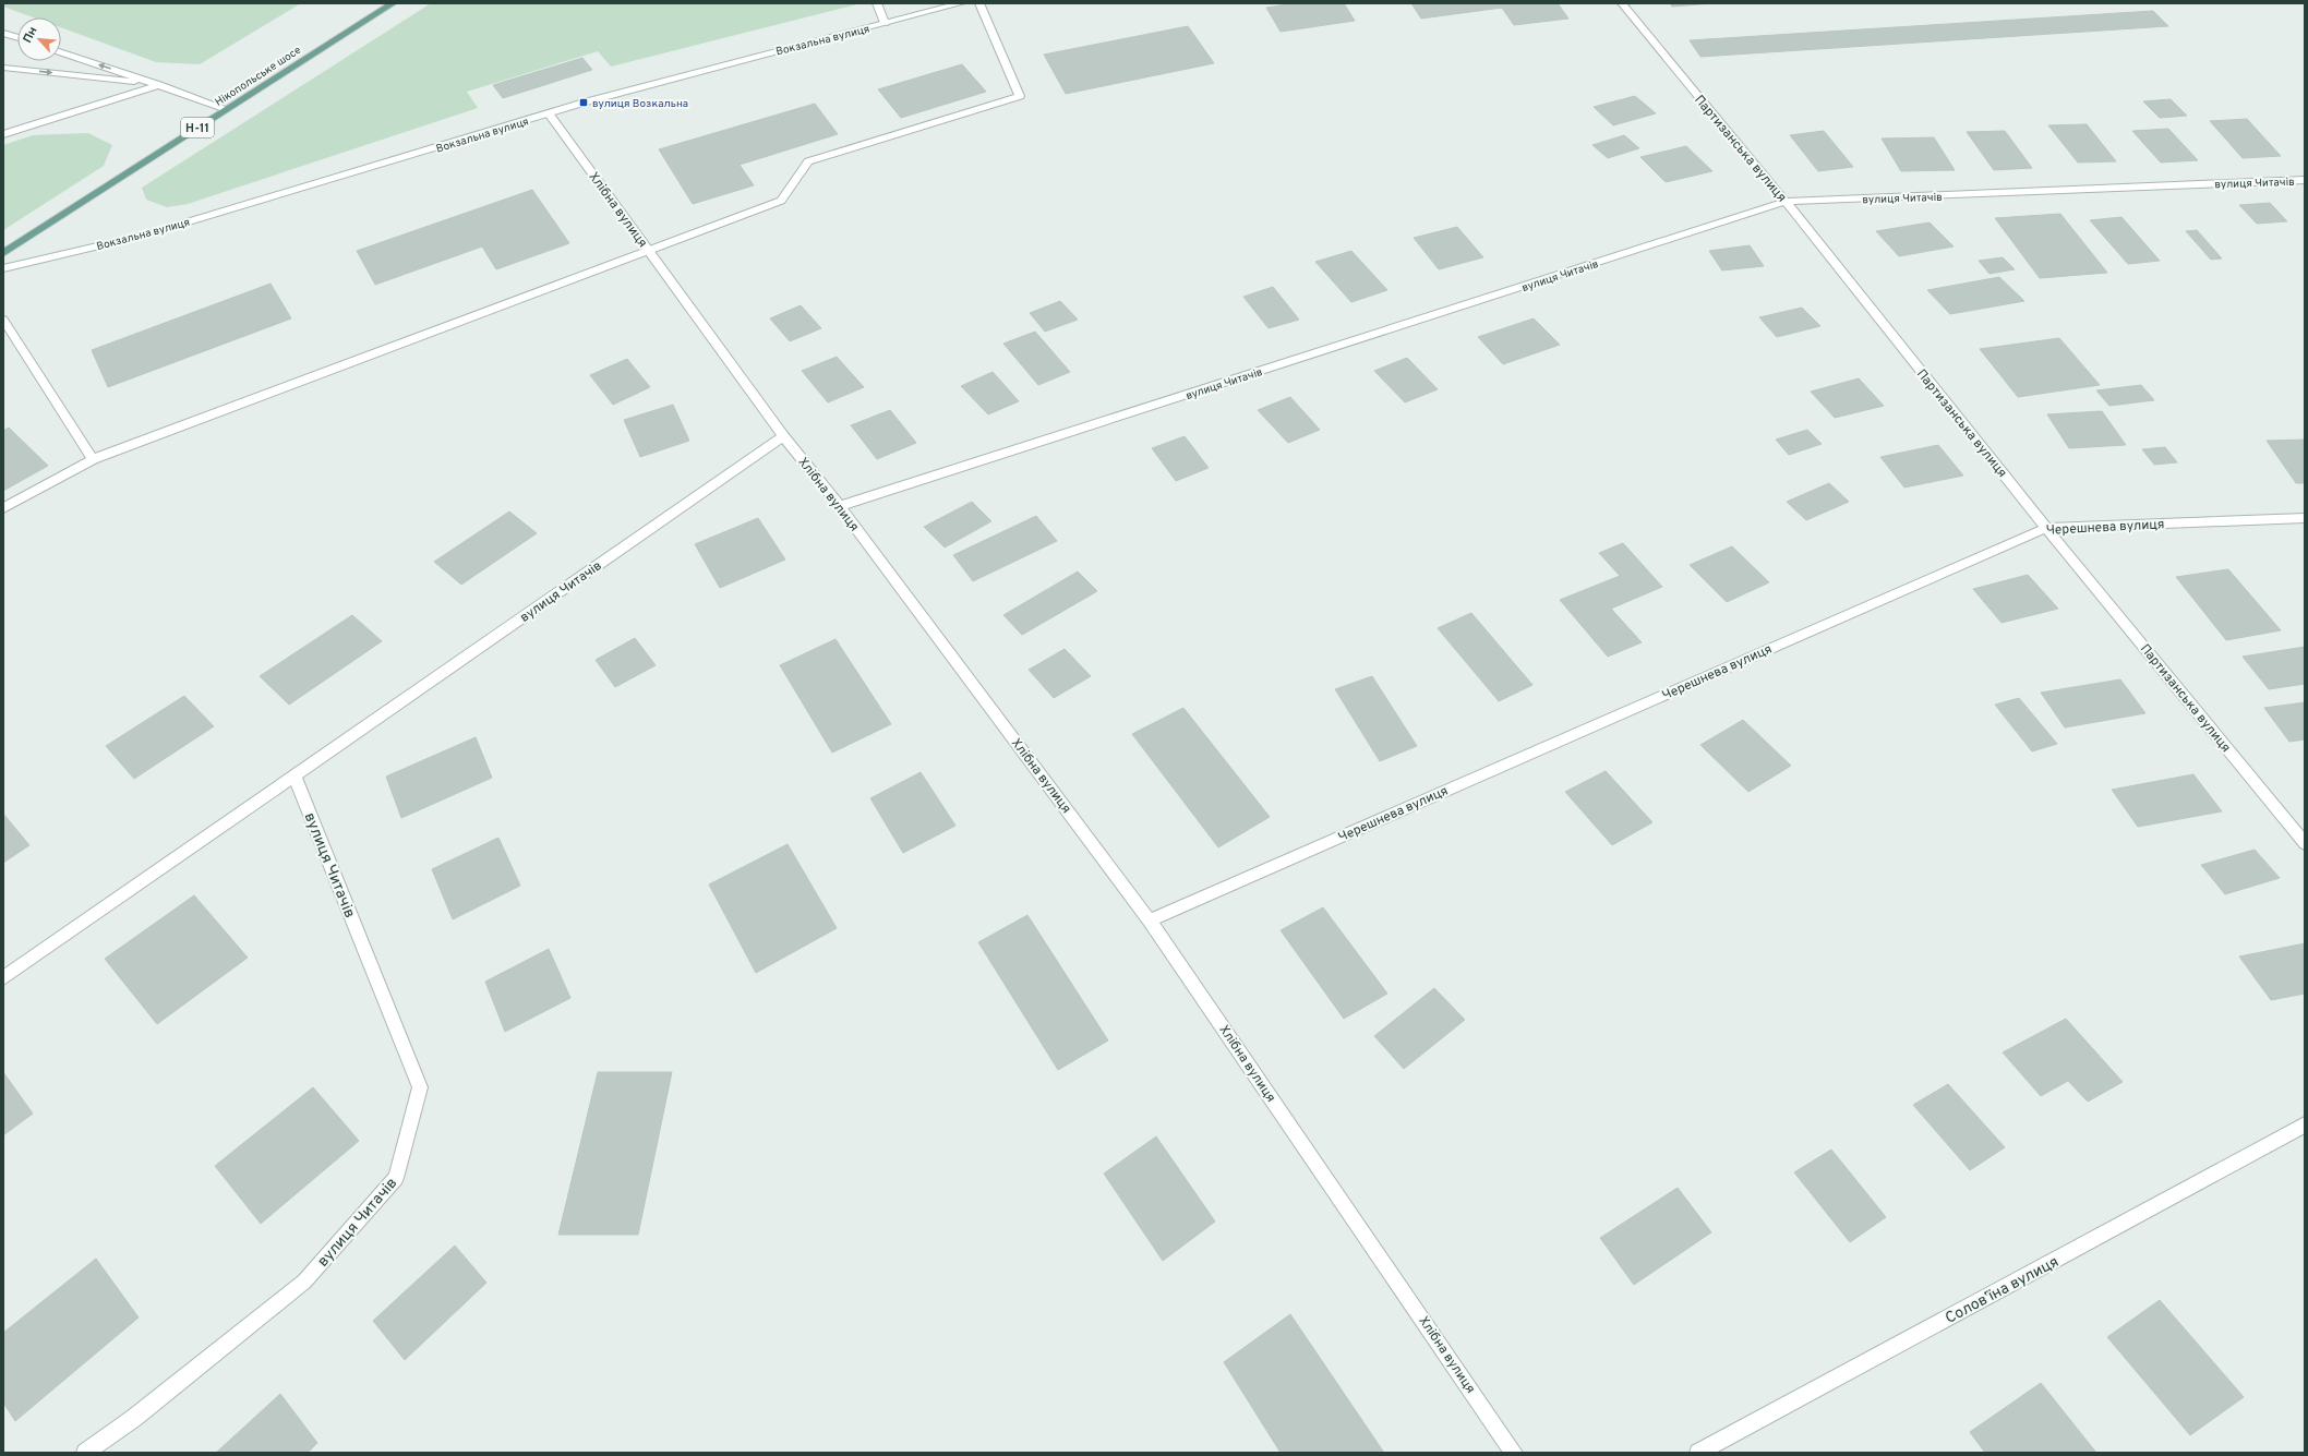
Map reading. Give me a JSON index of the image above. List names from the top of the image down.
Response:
{
  "streets": {
    "main road": ["Нікопольське шосе", "Н-11"],
    "street": [
      "Вокзальна вулиця",
      "Партизанська вулиця",
      "вулиця Читачів",
      "Хлібна вулиця",
      "Черешнева вулиця",
      "Соловʼїна вулиця"
    ]
  },
  "crossings": [
    ["Вокзальна вулиця", "Хлібна вулиця"],
    ["Партизанська вулиця", "вулиця Читачів"],
    ["Партизанська вулиця", "Черешнева вулиця"],
    ["вулиця Читачів", "Хлібна вулиця"],
    ["Хлібна вулиця", "Черешнева вулиця"]
  ],
  "places": {
    "transit": ["вулиця Возкальна"]
  },
  "north": "top left"
}
